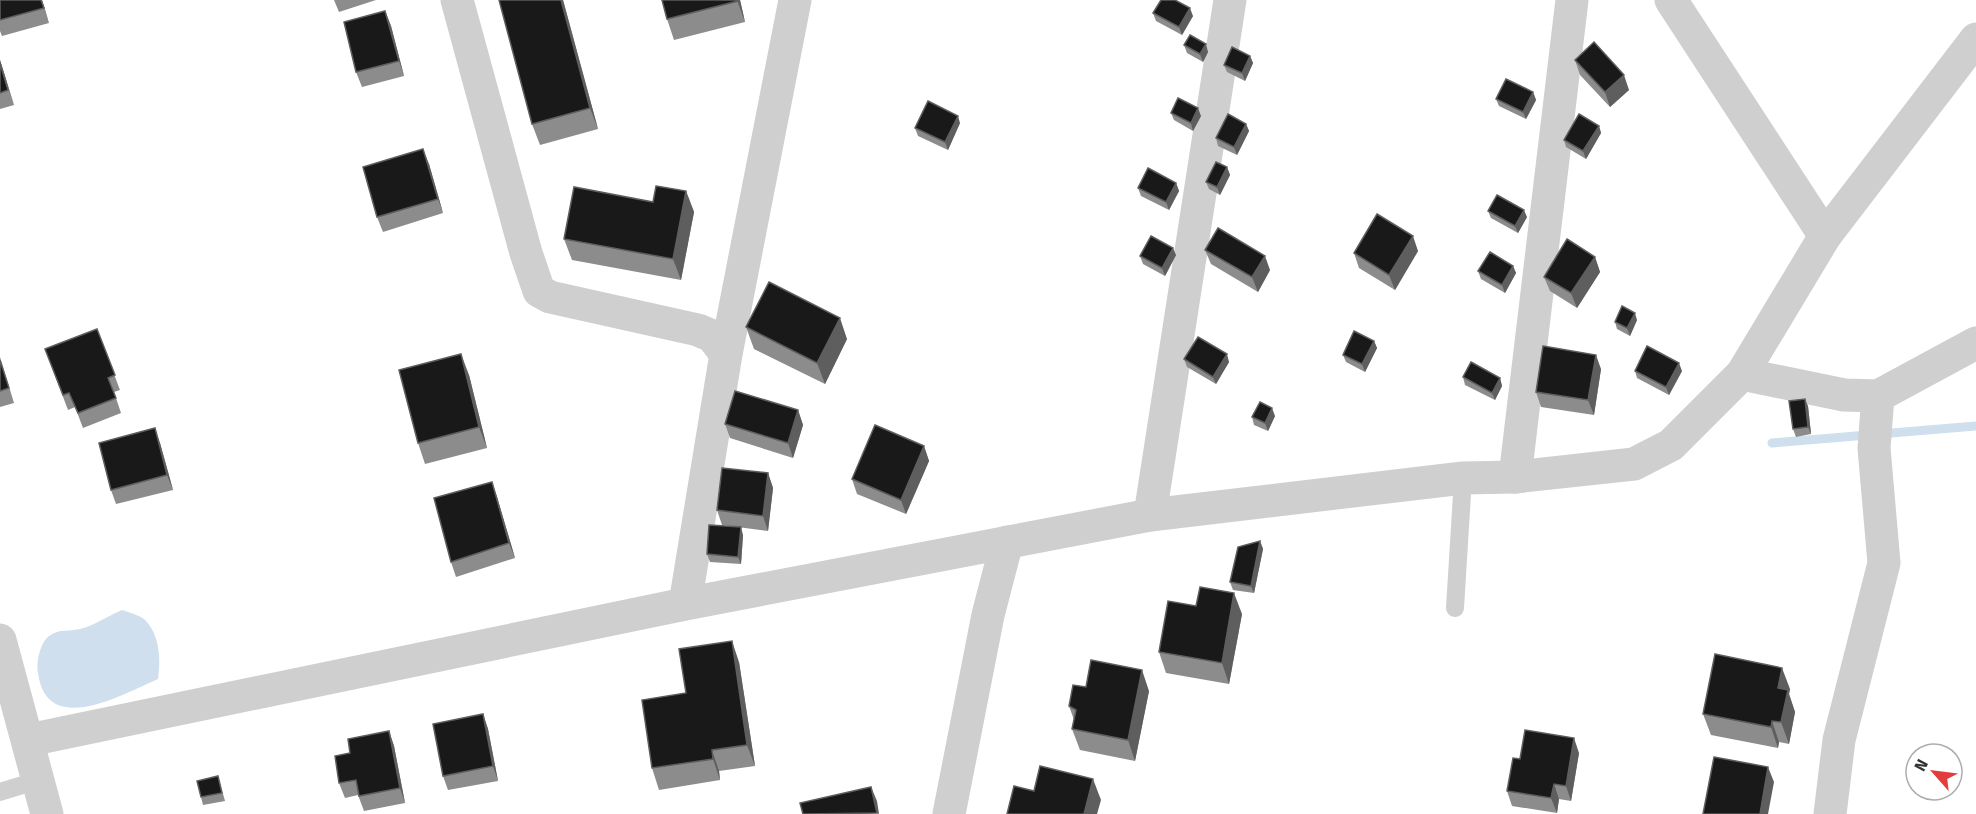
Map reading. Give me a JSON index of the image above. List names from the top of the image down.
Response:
{
  "north": "top left"
}
